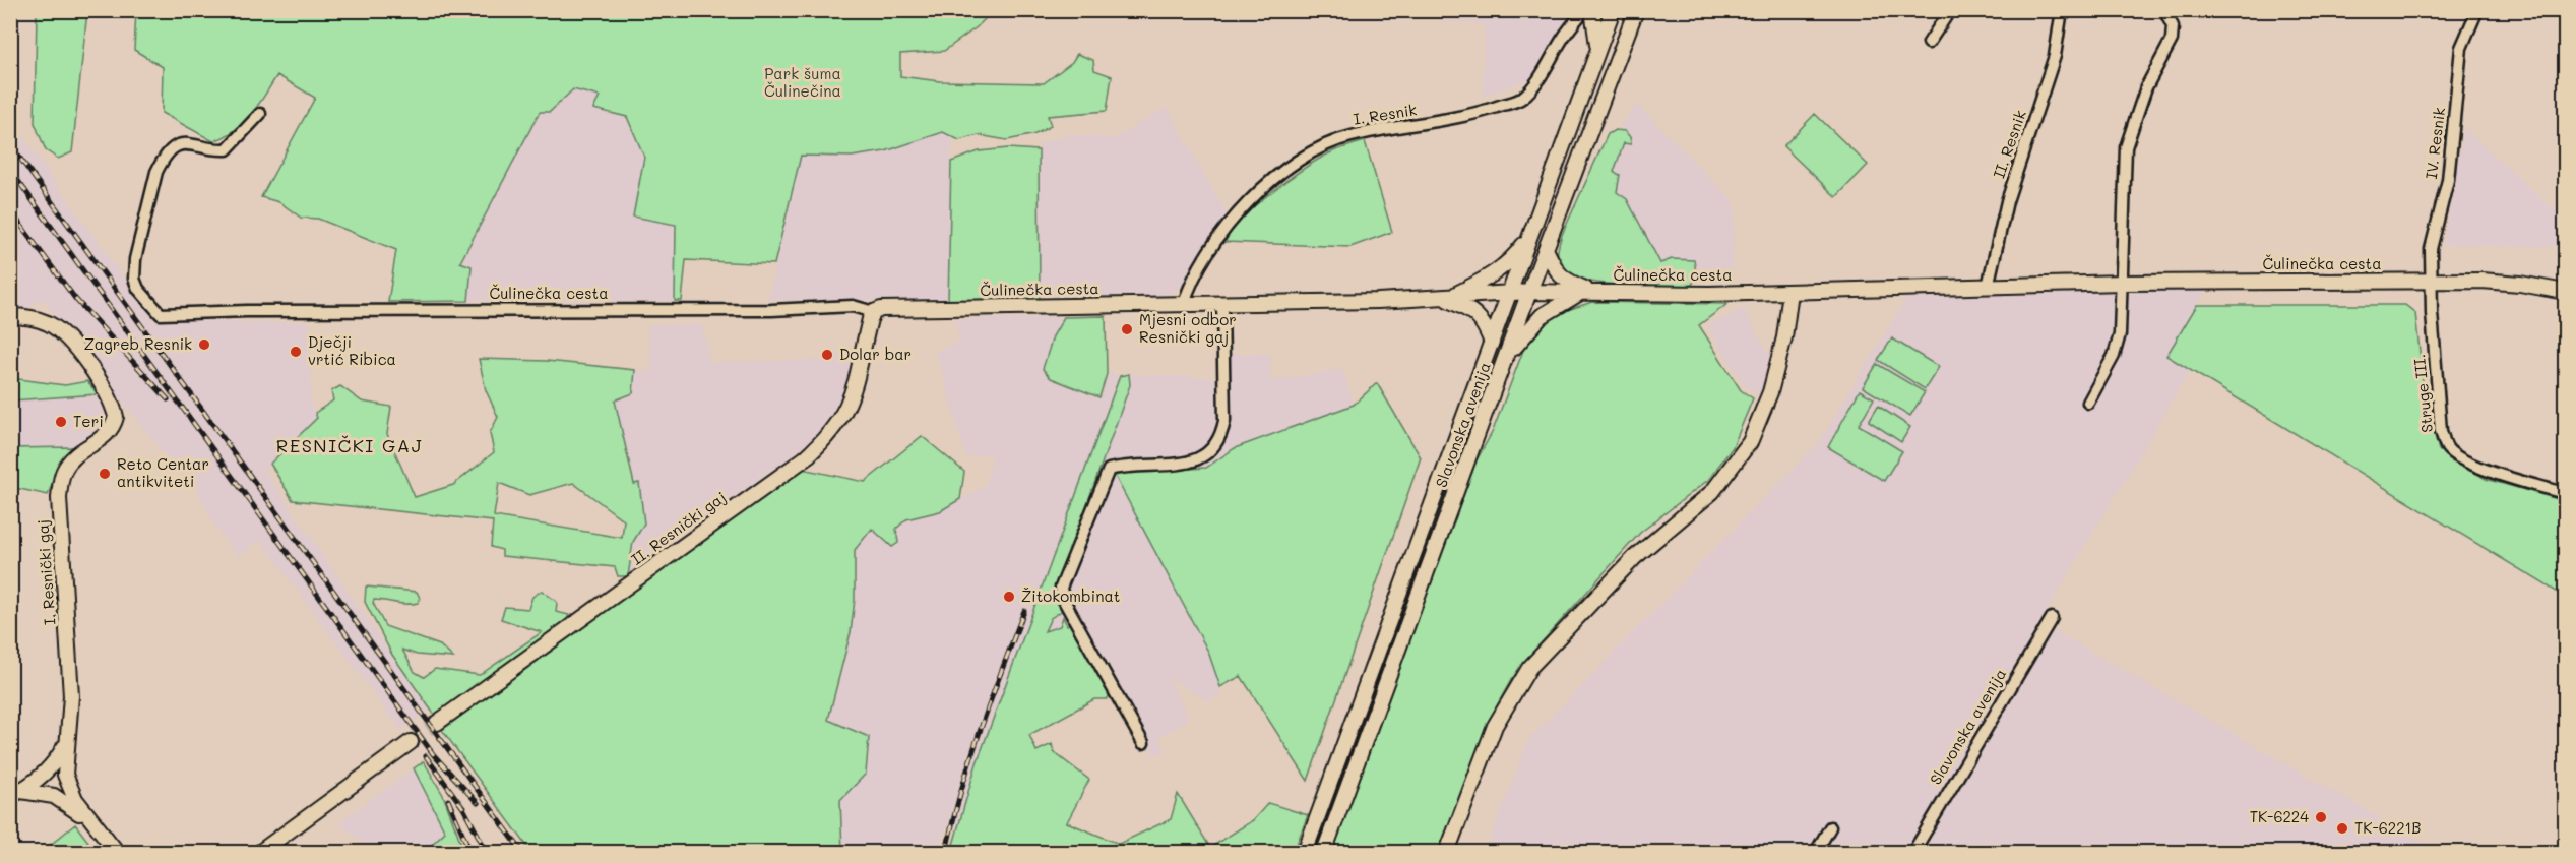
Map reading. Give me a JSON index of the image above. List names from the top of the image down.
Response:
{
  "streets": {
    "street": [
      "I. Resnik",
      "IV. Resnik",
      "II. Resnik",
      "Čulinečka cesta",
      "Struge III.",
      "Slavonska avenija",
      "II. Resnički gaj",
      "I. Resnički gaj"
    ]
  },
  "crossings": [
    ["I. Resnik", "Čulinečka cesta"],
    ["IV. Resnik", "Čulinečka cesta"],
    ["IV. Resnik", "Struge III."],
    ["II. Resnik", "Čulinečka cesta"],
    ["Čulinečka cesta", "Struge III."],
    ["Čulinečka cesta", "Slavonska avenija"],
    ["Čulinečka cesta", "II. Resnički gaj"]
  ],
  "districts": ["RESNIČKI GAJ"],
  "parks": ["Park šuma Čulinečina"],
  "places": [
    "Mjesni odbor Resnički gaj",
    "Zagreb Resnik",
    "Dječji vrtić Ribica",
    "Dolar bar",
    "Teri",
    "Reto Centar antikviteti",
    "Žitokombinat",
    "TK-6224",
    "TK-6221B"
  ]
}
